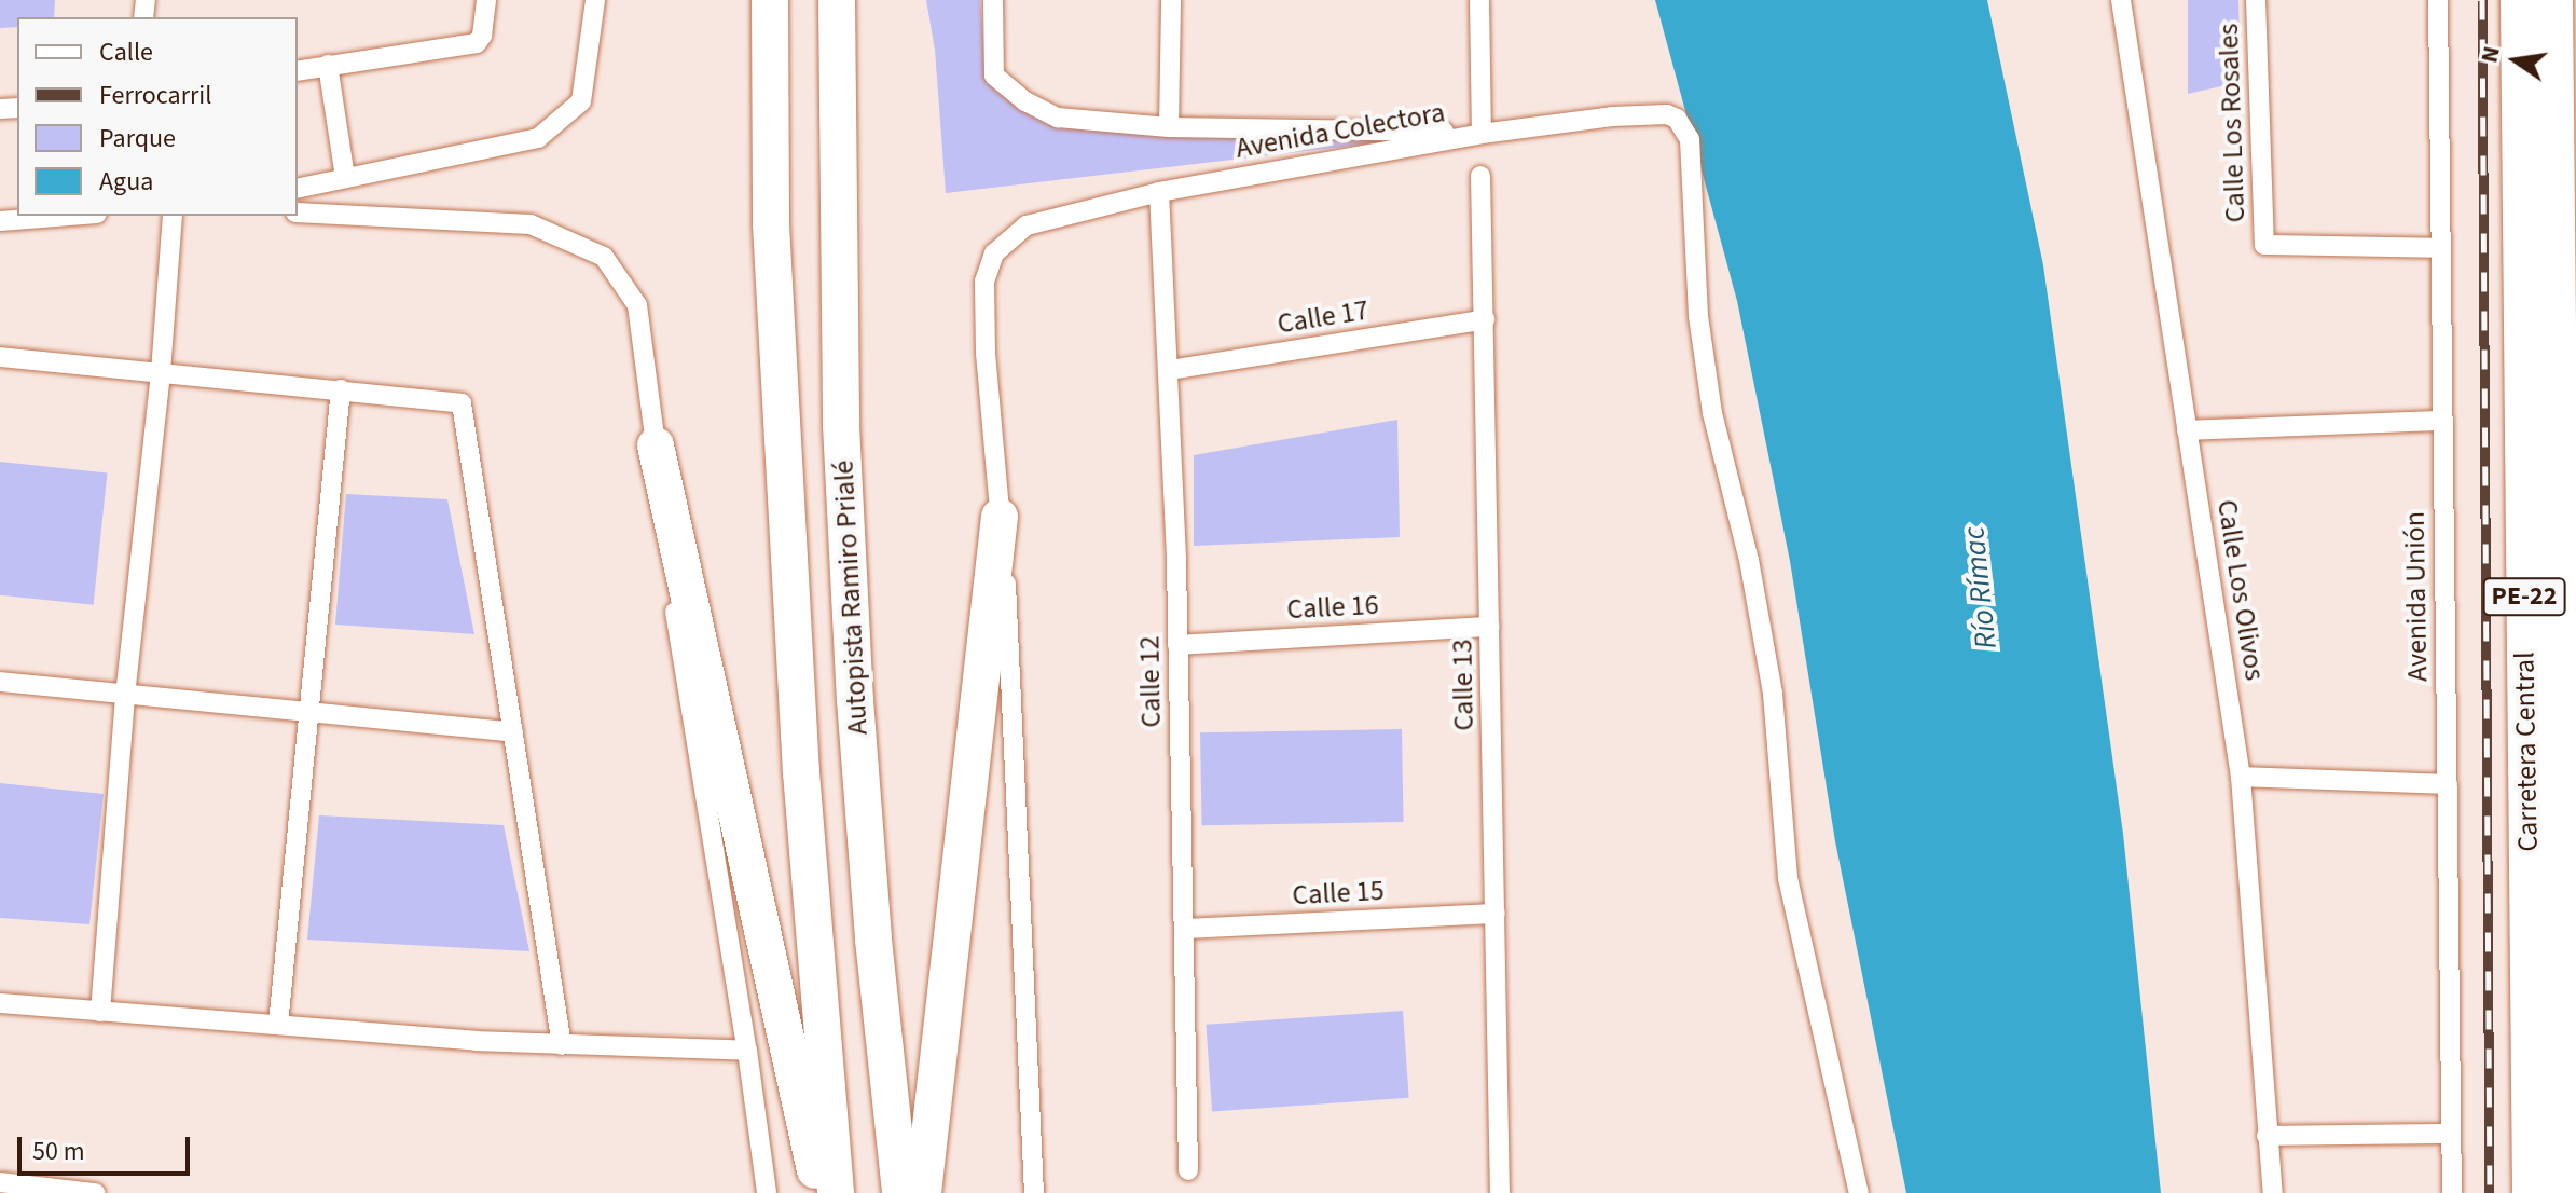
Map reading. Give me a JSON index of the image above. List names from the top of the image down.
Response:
{
  "streets": {
    "highway": ["PE-22", "Autopista Ramiro Prialé", "Carretera Central"],
    "street": [
      "Calle Los Rosales",
      "Avenida Colectora",
      "Calle 17",
      "Calle Los Olivos",
      "Avenida Unión",
      "Calle 16",
      "Calle 12",
      "Calle 13",
      "Calle 15"
    ]
  },
  "crossings": [
    ["Calle Los Rosales", "Avenida Unión"],
    ["Avenida Colectora", "Calle 12"],
    ["Calle 17", "Calle 12"],
    ["Calle 17", "Calle 13"],
    ["Calle 16", "Calle 12"],
    ["Calle 16", "Calle 13"],
    ["Calle 12", "Calle 15"],
    ["Calle 13", "Calle 15"]
  ],
  "water": ["Río Rímac"],
  "legend": [
    "Calle",
    "Ferrocarril",
    "Parque",
    "Agua"
  ],
  "scale_bar": "50 m",
  "north": "left"
}
